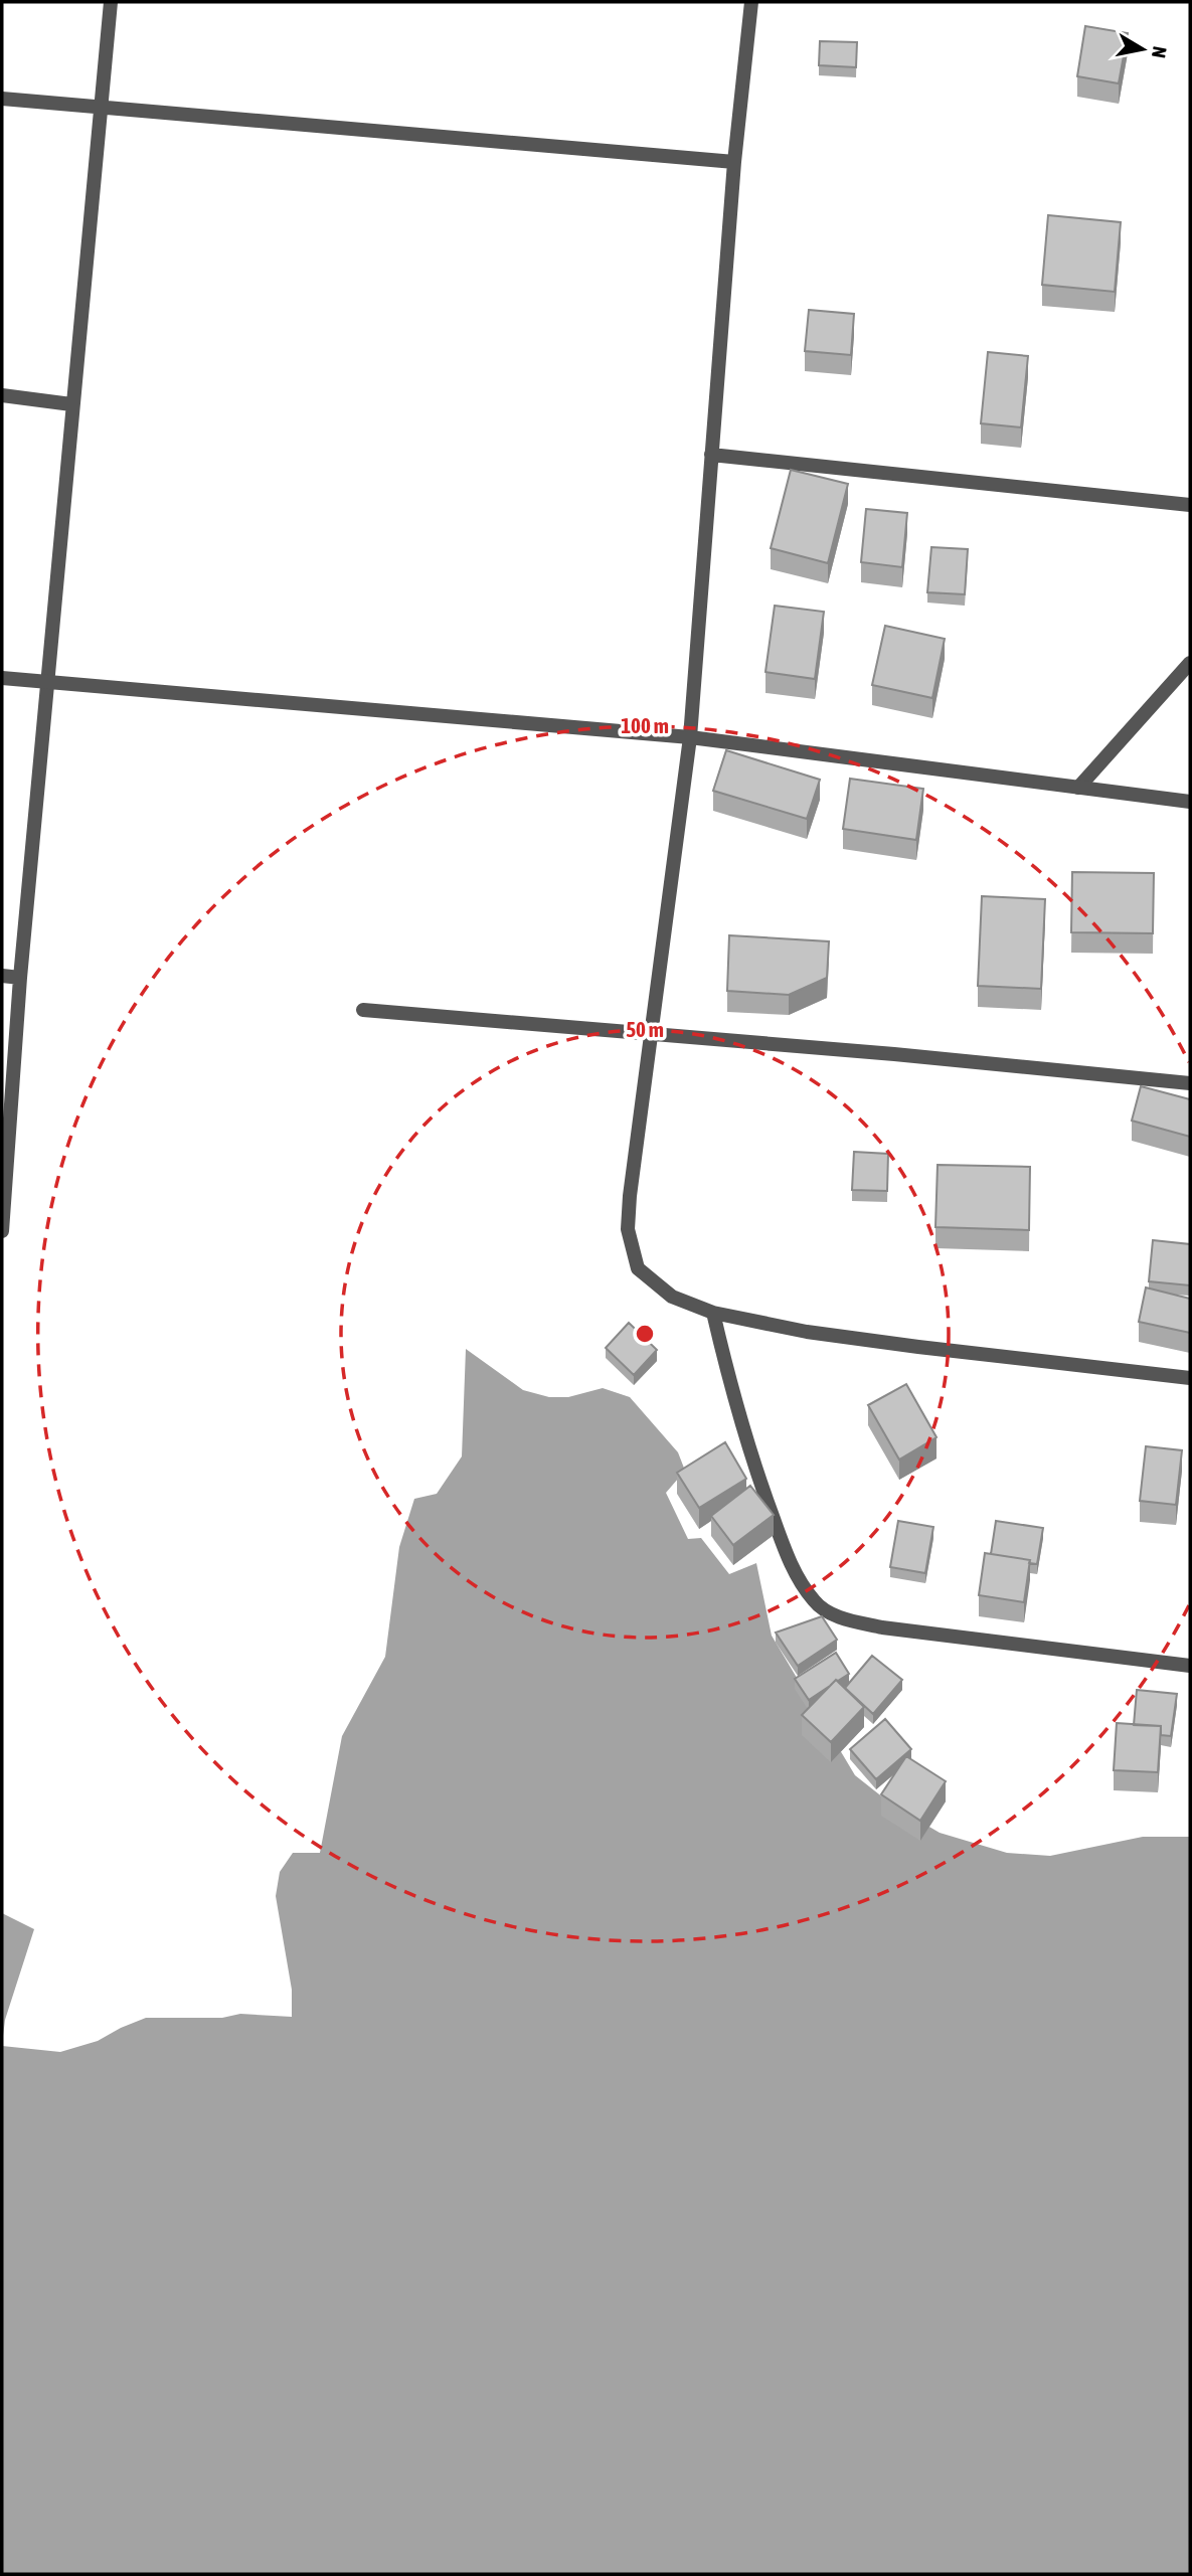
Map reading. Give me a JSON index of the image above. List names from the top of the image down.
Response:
{
  "north": "right",
  "rings": ["100 m", "50 m"]
}
